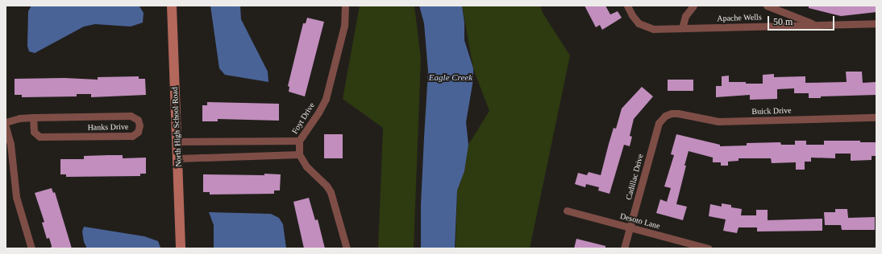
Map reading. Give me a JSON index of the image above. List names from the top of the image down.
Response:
{
  "streets": {
    "street": [
      "Apache Wells",
      "Buick Drive",
      "Foyt Drive",
      "Hanks Drive",
      "North High School Road",
      "Cadillac Drive",
      "Desoto Lane"
    ]
  },
  "crossings": [
    ["Buick Drive", "Cadillac Drive"],
    ["Cadillac Drive", "Desoto Lane"]
  ],
  "water": ["Eagle Creek"],
  "scale_bar": "50 m"
}
